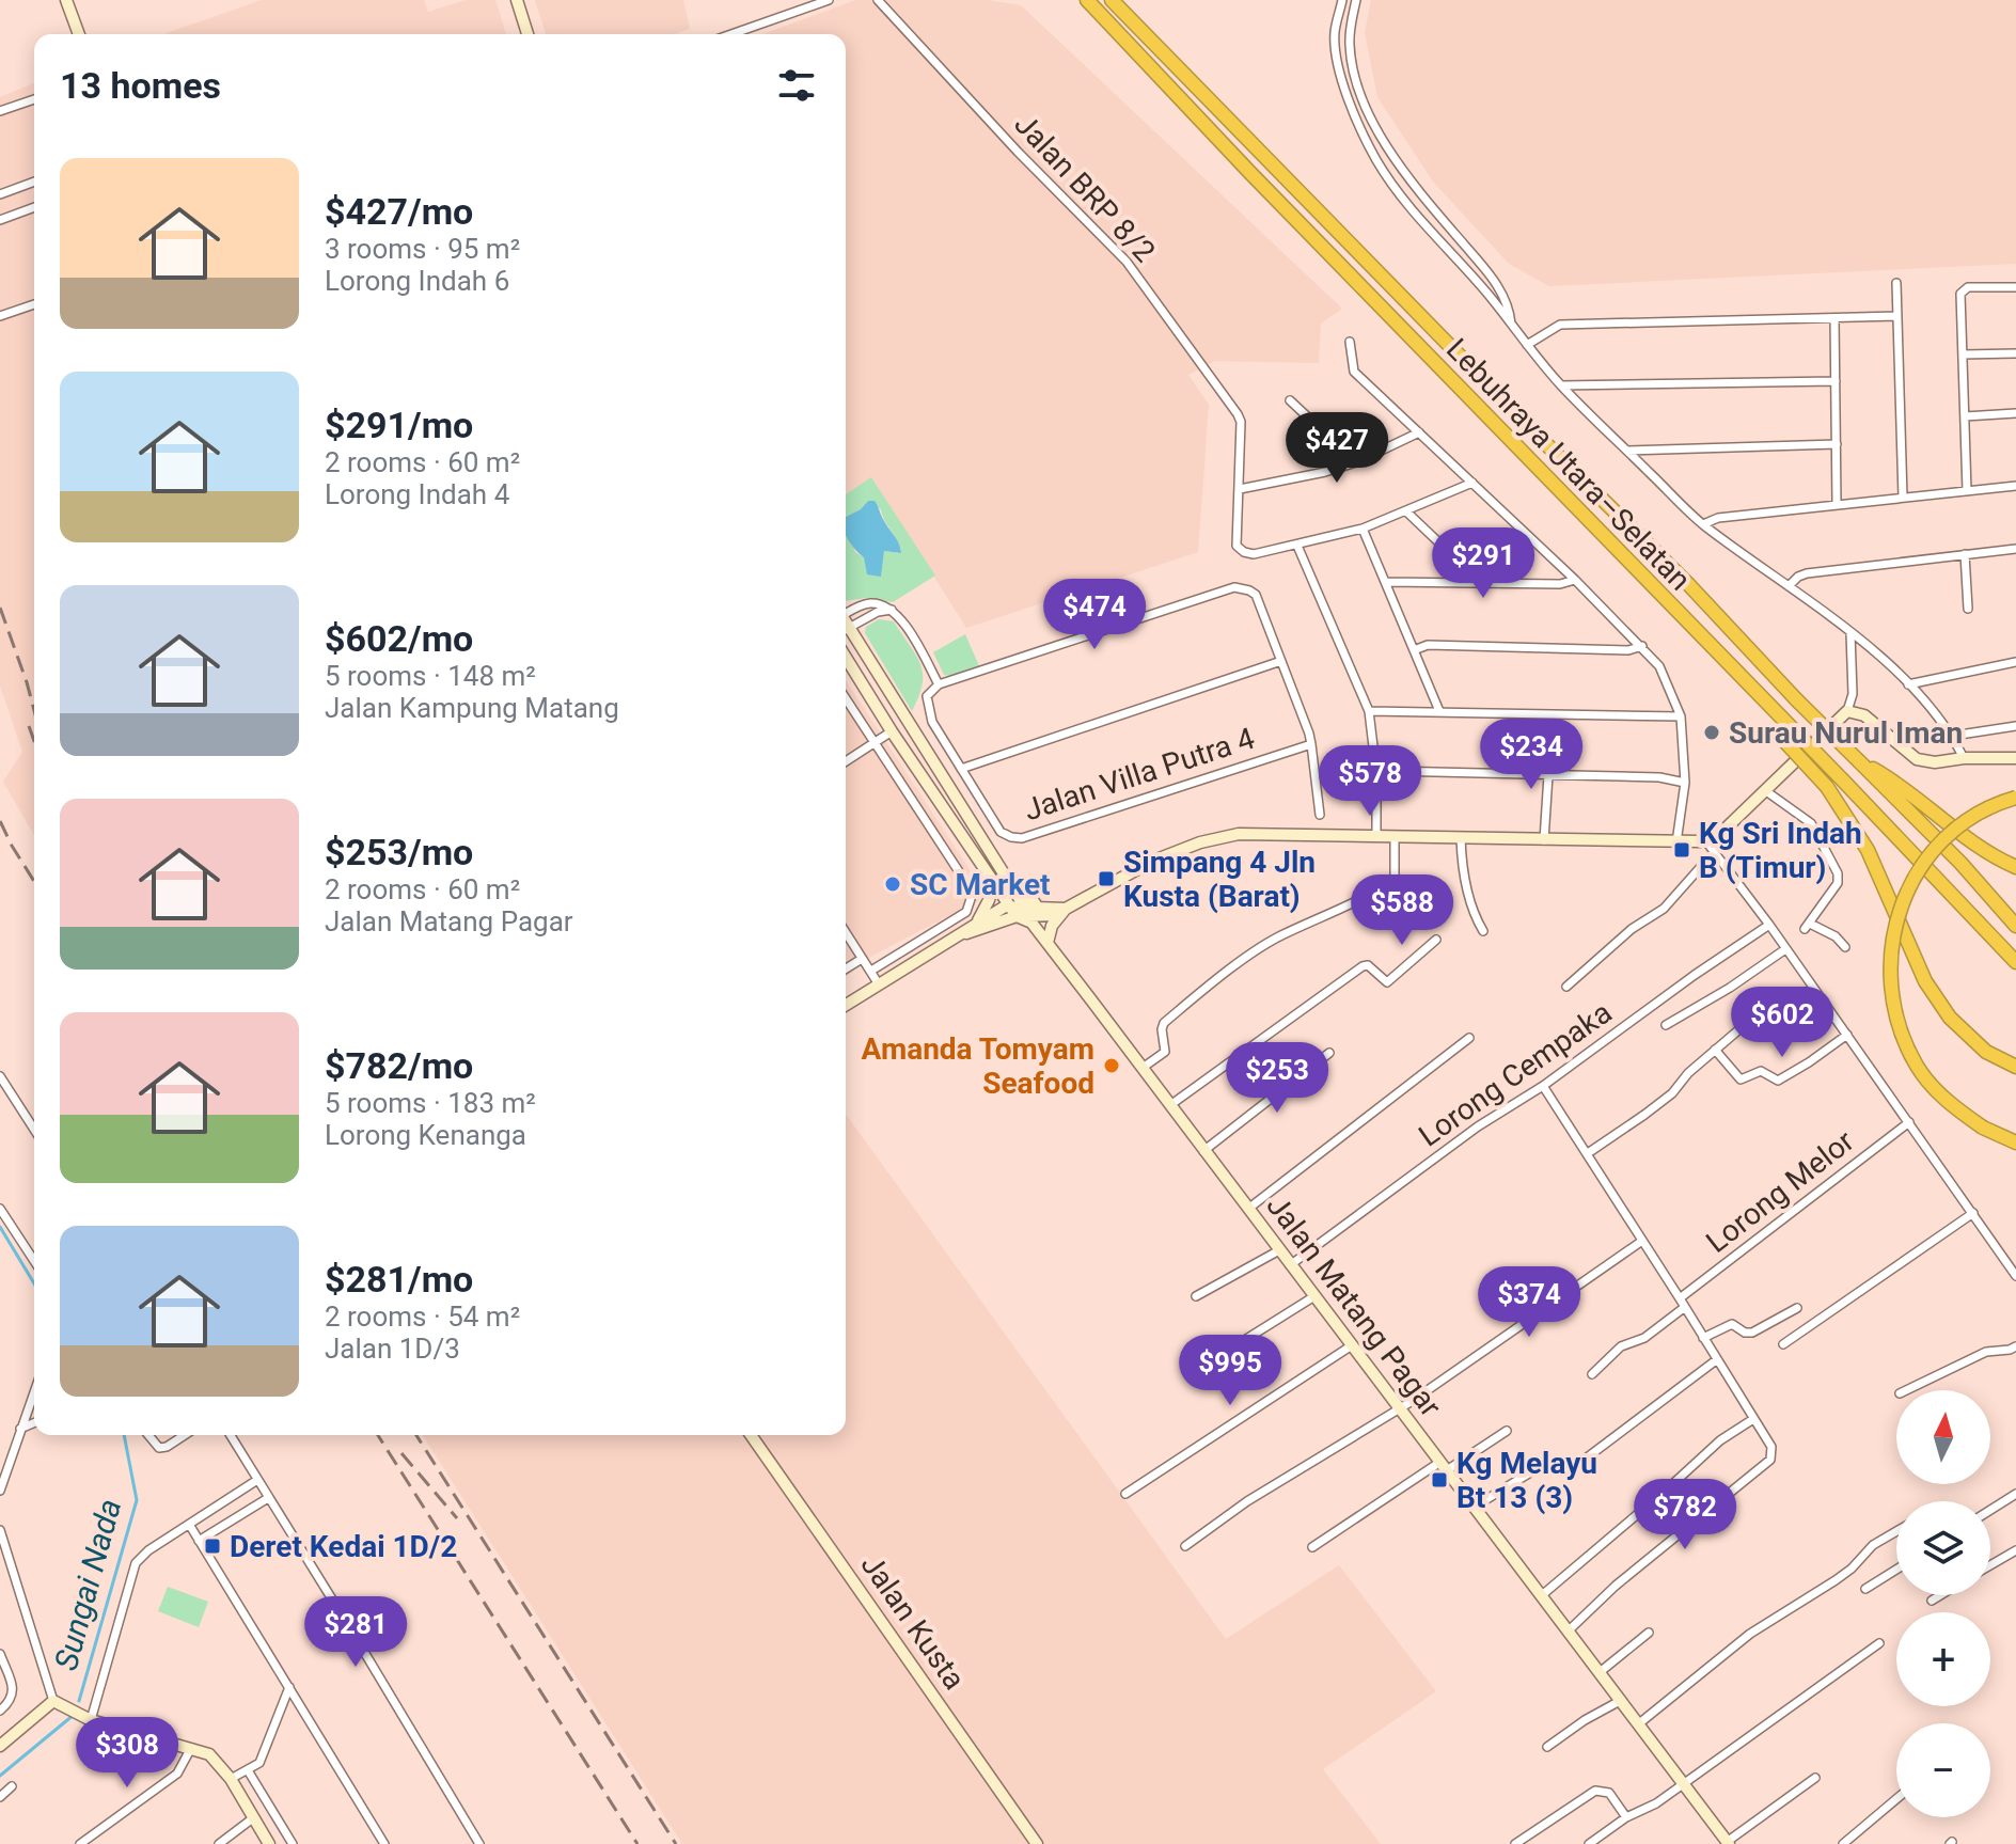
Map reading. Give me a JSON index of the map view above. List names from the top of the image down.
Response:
{
  "streets": {
    "highway": ["Lebuhraya Utara–Selatan"],
    "street": [
      "Jalan BRP 8/2",
      "Jalan Villa Putra 4",
      "Lorong Cempaka",
      "Lorong Melor",
      "Jalan Matang Pagar",
      "Jalan Kusta"
    ]
  },
  "crossings": [
    ["Lorong Cempaka", "Jalan Matang Pagar"]
  ],
  "water": ["Sungai Nada"],
  "places": {
    "other": ["Surau Nurul Iman", "SC Market", "Amanda Tomyam Seafood"],
    "transit": [
      "Kg Sri Indah B (Timur)",
      "Simpang 4 Jln Kusta (Barat)",
      "Kg Melayu Bt 13 (3)",
      "Deret Kedai 1D/2"
    ]
  },
  "north": "top",
  "page": {
    "heading": "13 homes",
    "list": [
      {
        "name": "$427/mo",
        "note": "3 rooms · 95 m² · Lorong Indah 6"
      },
      {
        "name": "$291/mo",
        "note": "2 rooms · 60 m² · Lorong Indah 4"
      },
      {
        "name": "$602/mo",
        "note": "5 rooms · 148 m² · Jalan Kampung Matang"
      },
      {
        "name": "$253/mo",
        "note": "2 rooms · 60 m² · Jalan Matang Pagar"
      },
      {
        "name": "$782/mo",
        "note": "5 rooms · 183 m² · Lorong Kenanga"
      },
      {
        "name": "$281/mo",
        "note": "2 rooms · 54 m² · Jalan 1D/3"
      }
    ],
    "price": [
      "$427",
      "$291",
      "$474",
      "$234",
      "$578",
      "$588",
      "$602",
      "$253",
      "$374",
      "$995",
      "$782",
      "$281",
      "$308"
    ],
    "map_buttons": ["+", "−"]
  }
}
